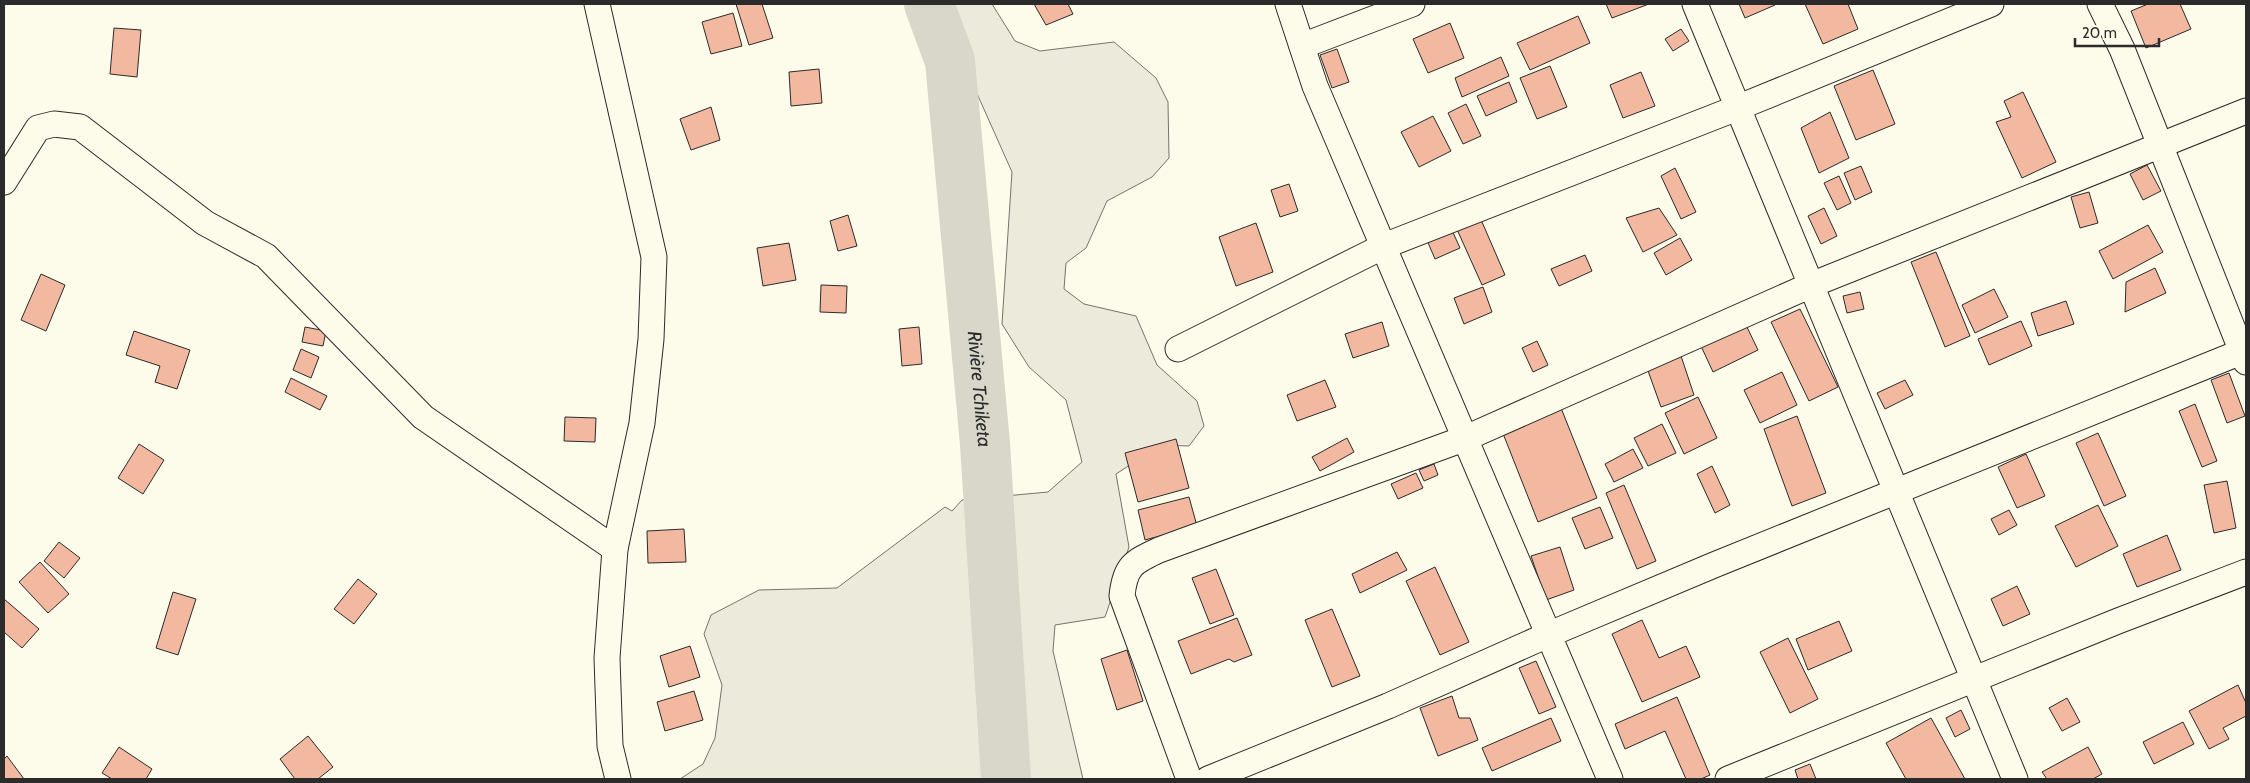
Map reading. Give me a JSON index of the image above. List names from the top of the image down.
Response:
{
  "water": ["Rivière Tchiketa"],
  "scale_bar": "20 m"
}
